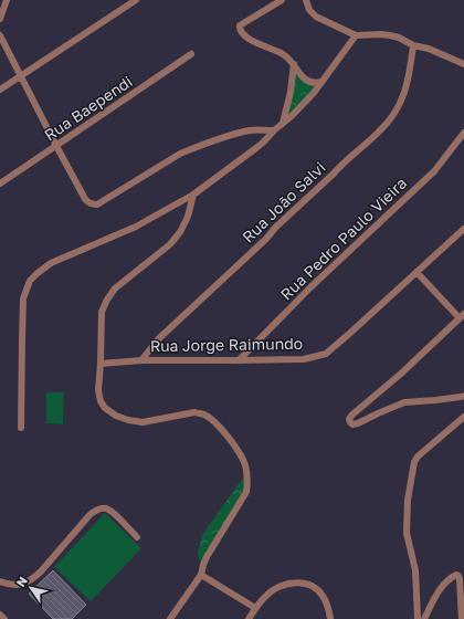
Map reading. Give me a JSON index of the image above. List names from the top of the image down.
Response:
{
  "streets": {
    "street": [
      "Rua Baependi",
      "Rua João Salvi",
      "Rua Pedro Paulo Vieira",
      "Rua Jorge Raimundo"
    ]
  },
  "crossings": [
    ["Rua João Salvi", "Rua Jorge Raimundo"],
    ["Rua Pedro Paulo Vieira", "Rua Jorge Raimundo"]
  ],
  "north": "top left"
}
